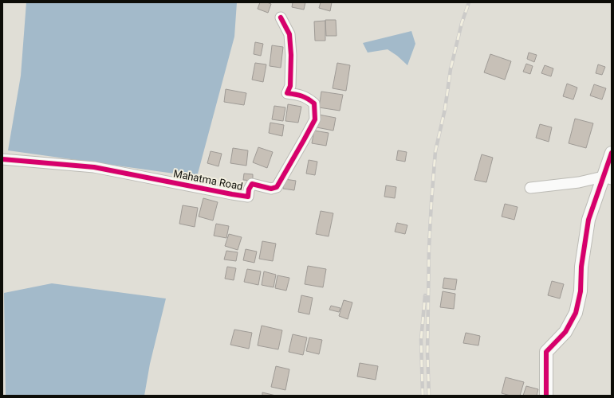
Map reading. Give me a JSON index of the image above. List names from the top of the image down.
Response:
{
  "streets": {
    "street": ["Mahatma Road"]
  }
}
